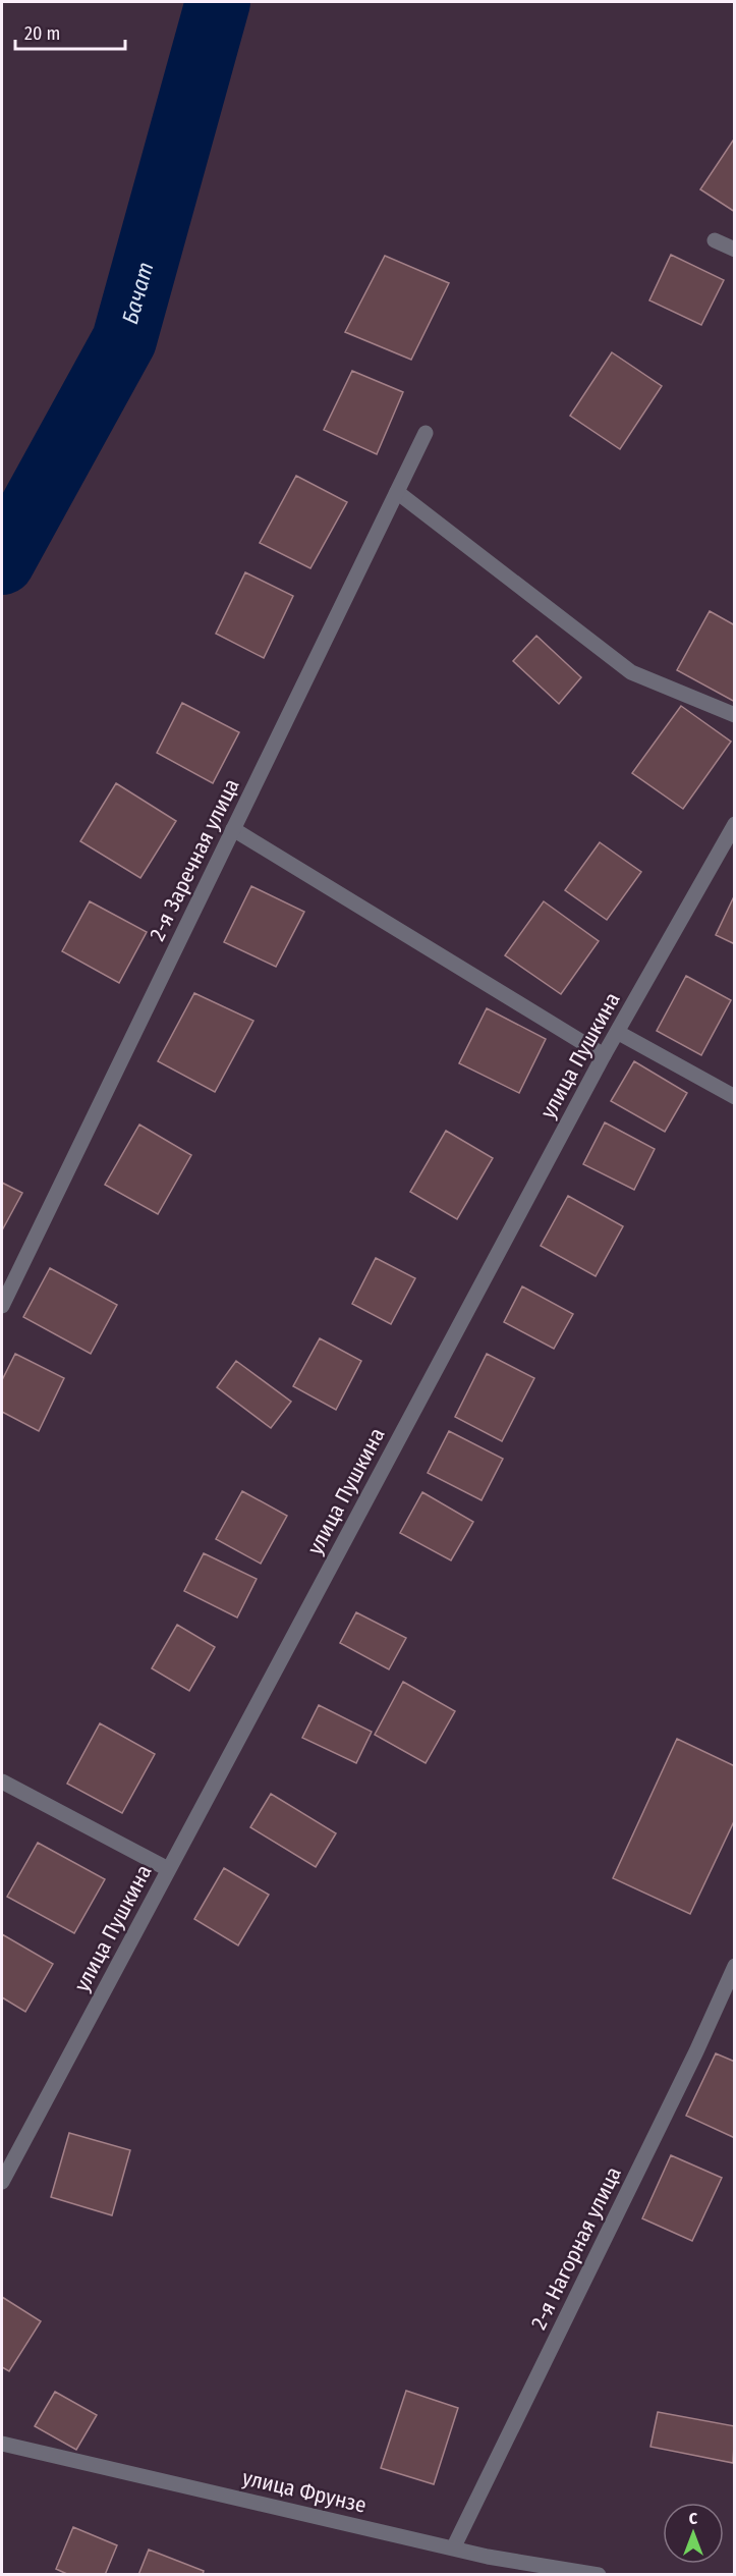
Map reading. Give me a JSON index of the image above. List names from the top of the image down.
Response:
{
  "streets": {
    "street": [
      "2-я Заречная улица",
      "улица Пушкина",
      "2-я Нагорная улица",
      "улица Фрунзе"
    ]
  },
  "crossings": [
    ["2-я Нагорная улица", "улица Фрунзе"]
  ],
  "water": ["Бачат"],
  "scale_bar": "20 m",
  "north": "top"
}
